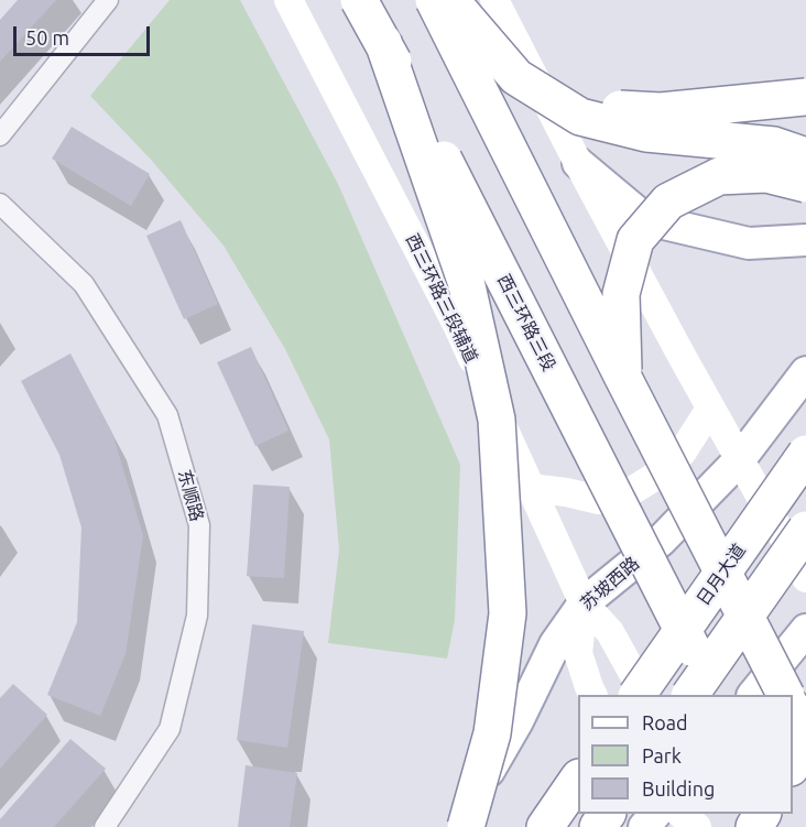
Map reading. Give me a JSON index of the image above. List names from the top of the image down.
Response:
{
  "streets": {
    "highway": ["西三环路三段", "日月大道"],
    "main road": ["西三环路三段辅道", "苏坡西路"],
    "street": ["东顺路"]
  },
  "crossings": [
    ["西三环路三段辅道", "苏坡西路"]
  ],
  "legend": ["Road", "Park", "Building"],
  "scale_bar": "50 m"
}
